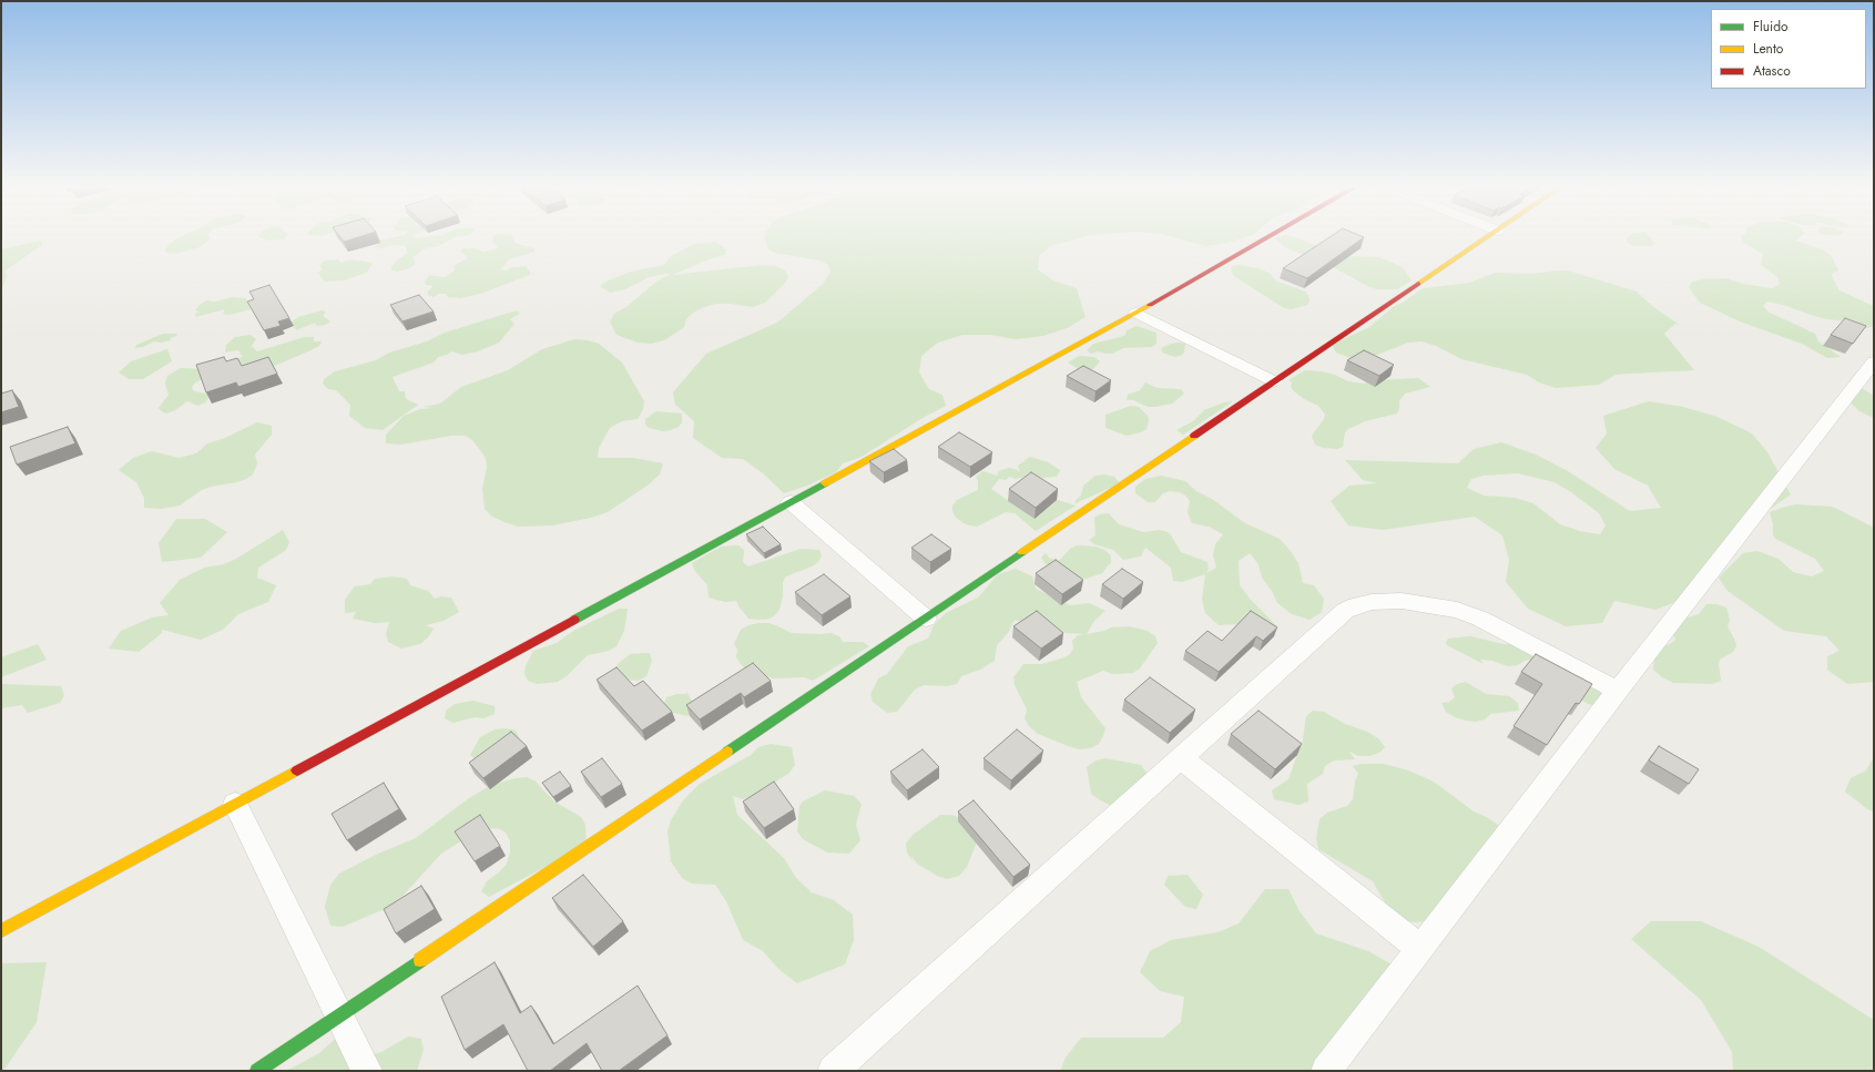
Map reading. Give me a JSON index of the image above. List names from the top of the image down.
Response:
{
  "legend": ["Fluido", "Lento", "Atasco"]
}
